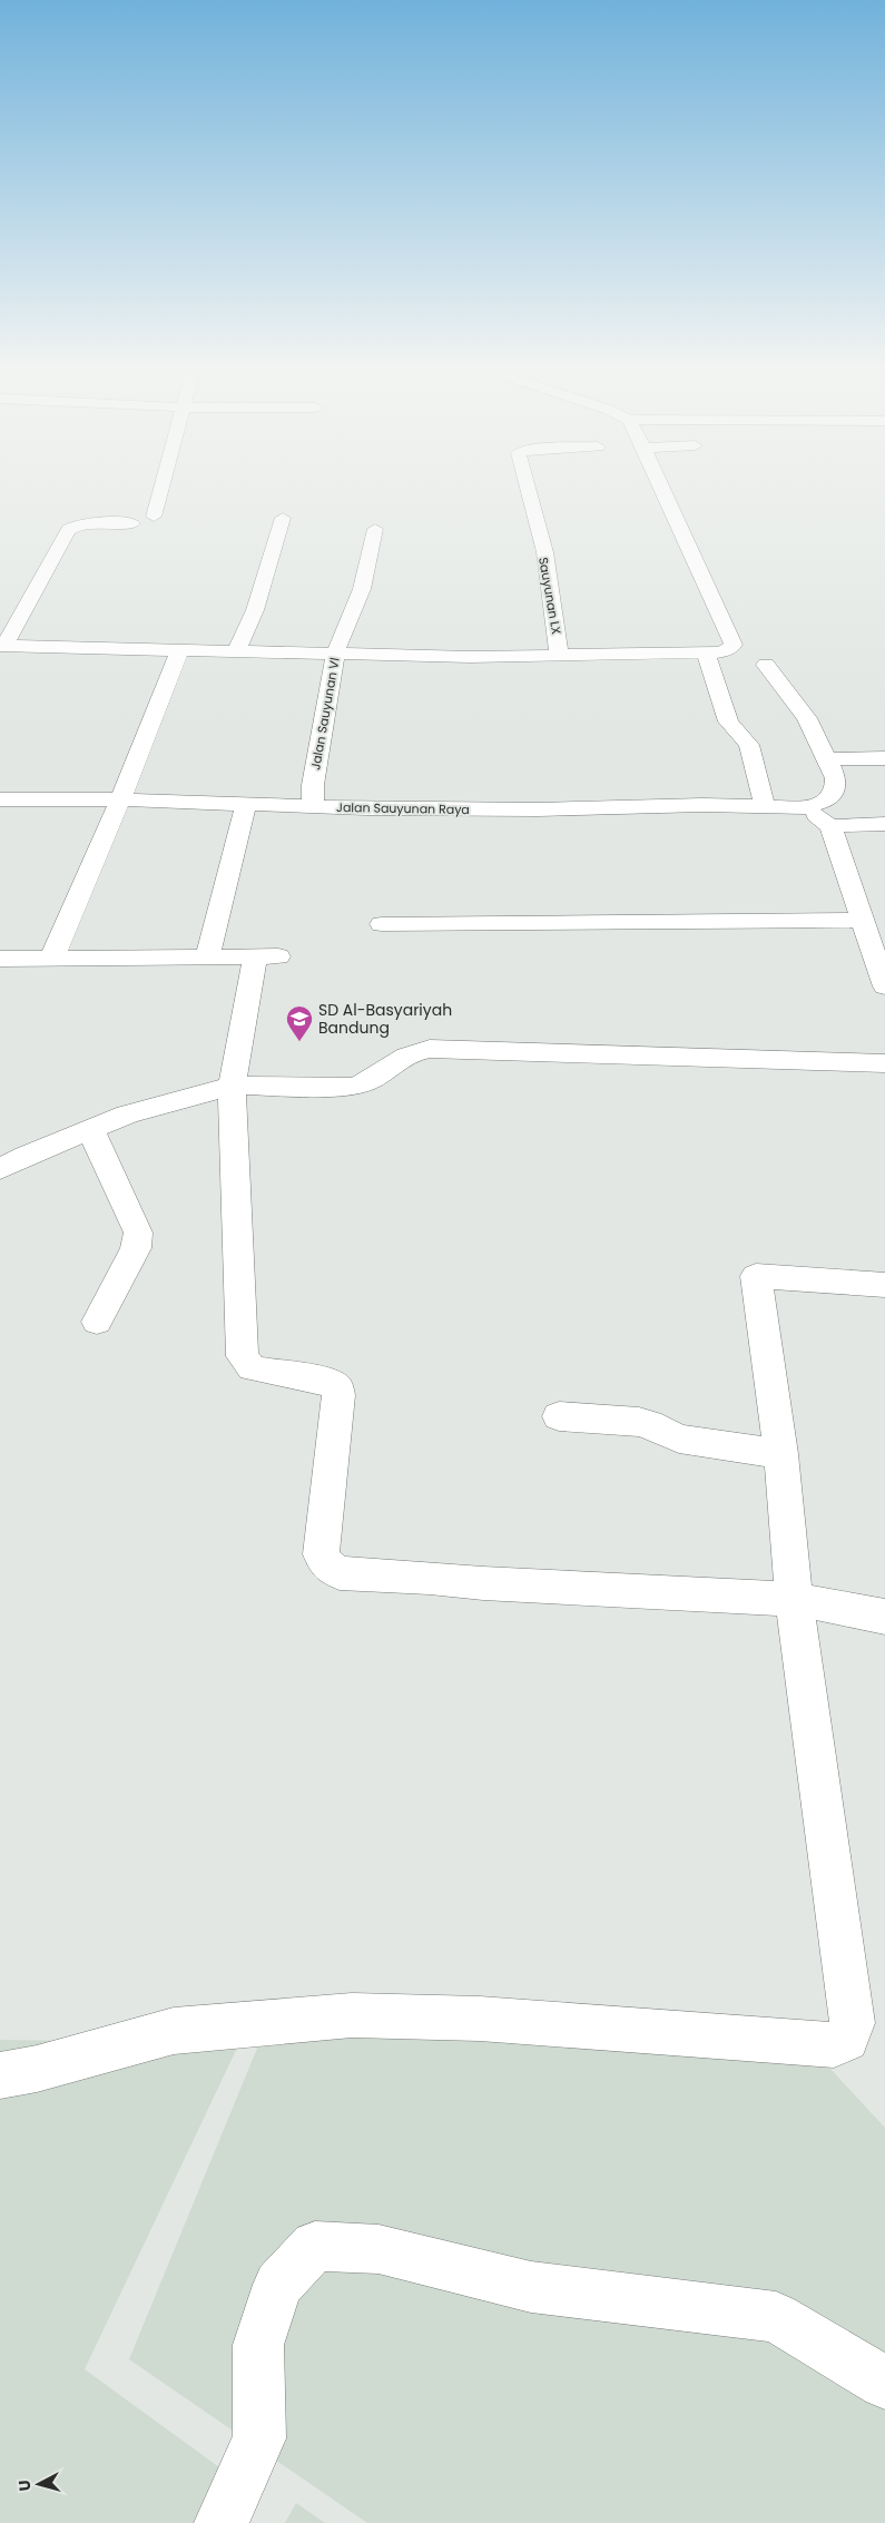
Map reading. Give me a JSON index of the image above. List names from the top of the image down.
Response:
{
  "streets": {
    "street": ["Sauyunan LX", "Jalan Sauyunan Vl", "Jalan Sauyunan Raya"]
  },
  "crossings": [
    ["Jalan Sauyunan Vl", "Jalan Sauyunan Raya"]
  ],
  "places": {
    "school or university": ["SD Al-Basyariyah Bandung"]
  },
  "north": "left"
}
